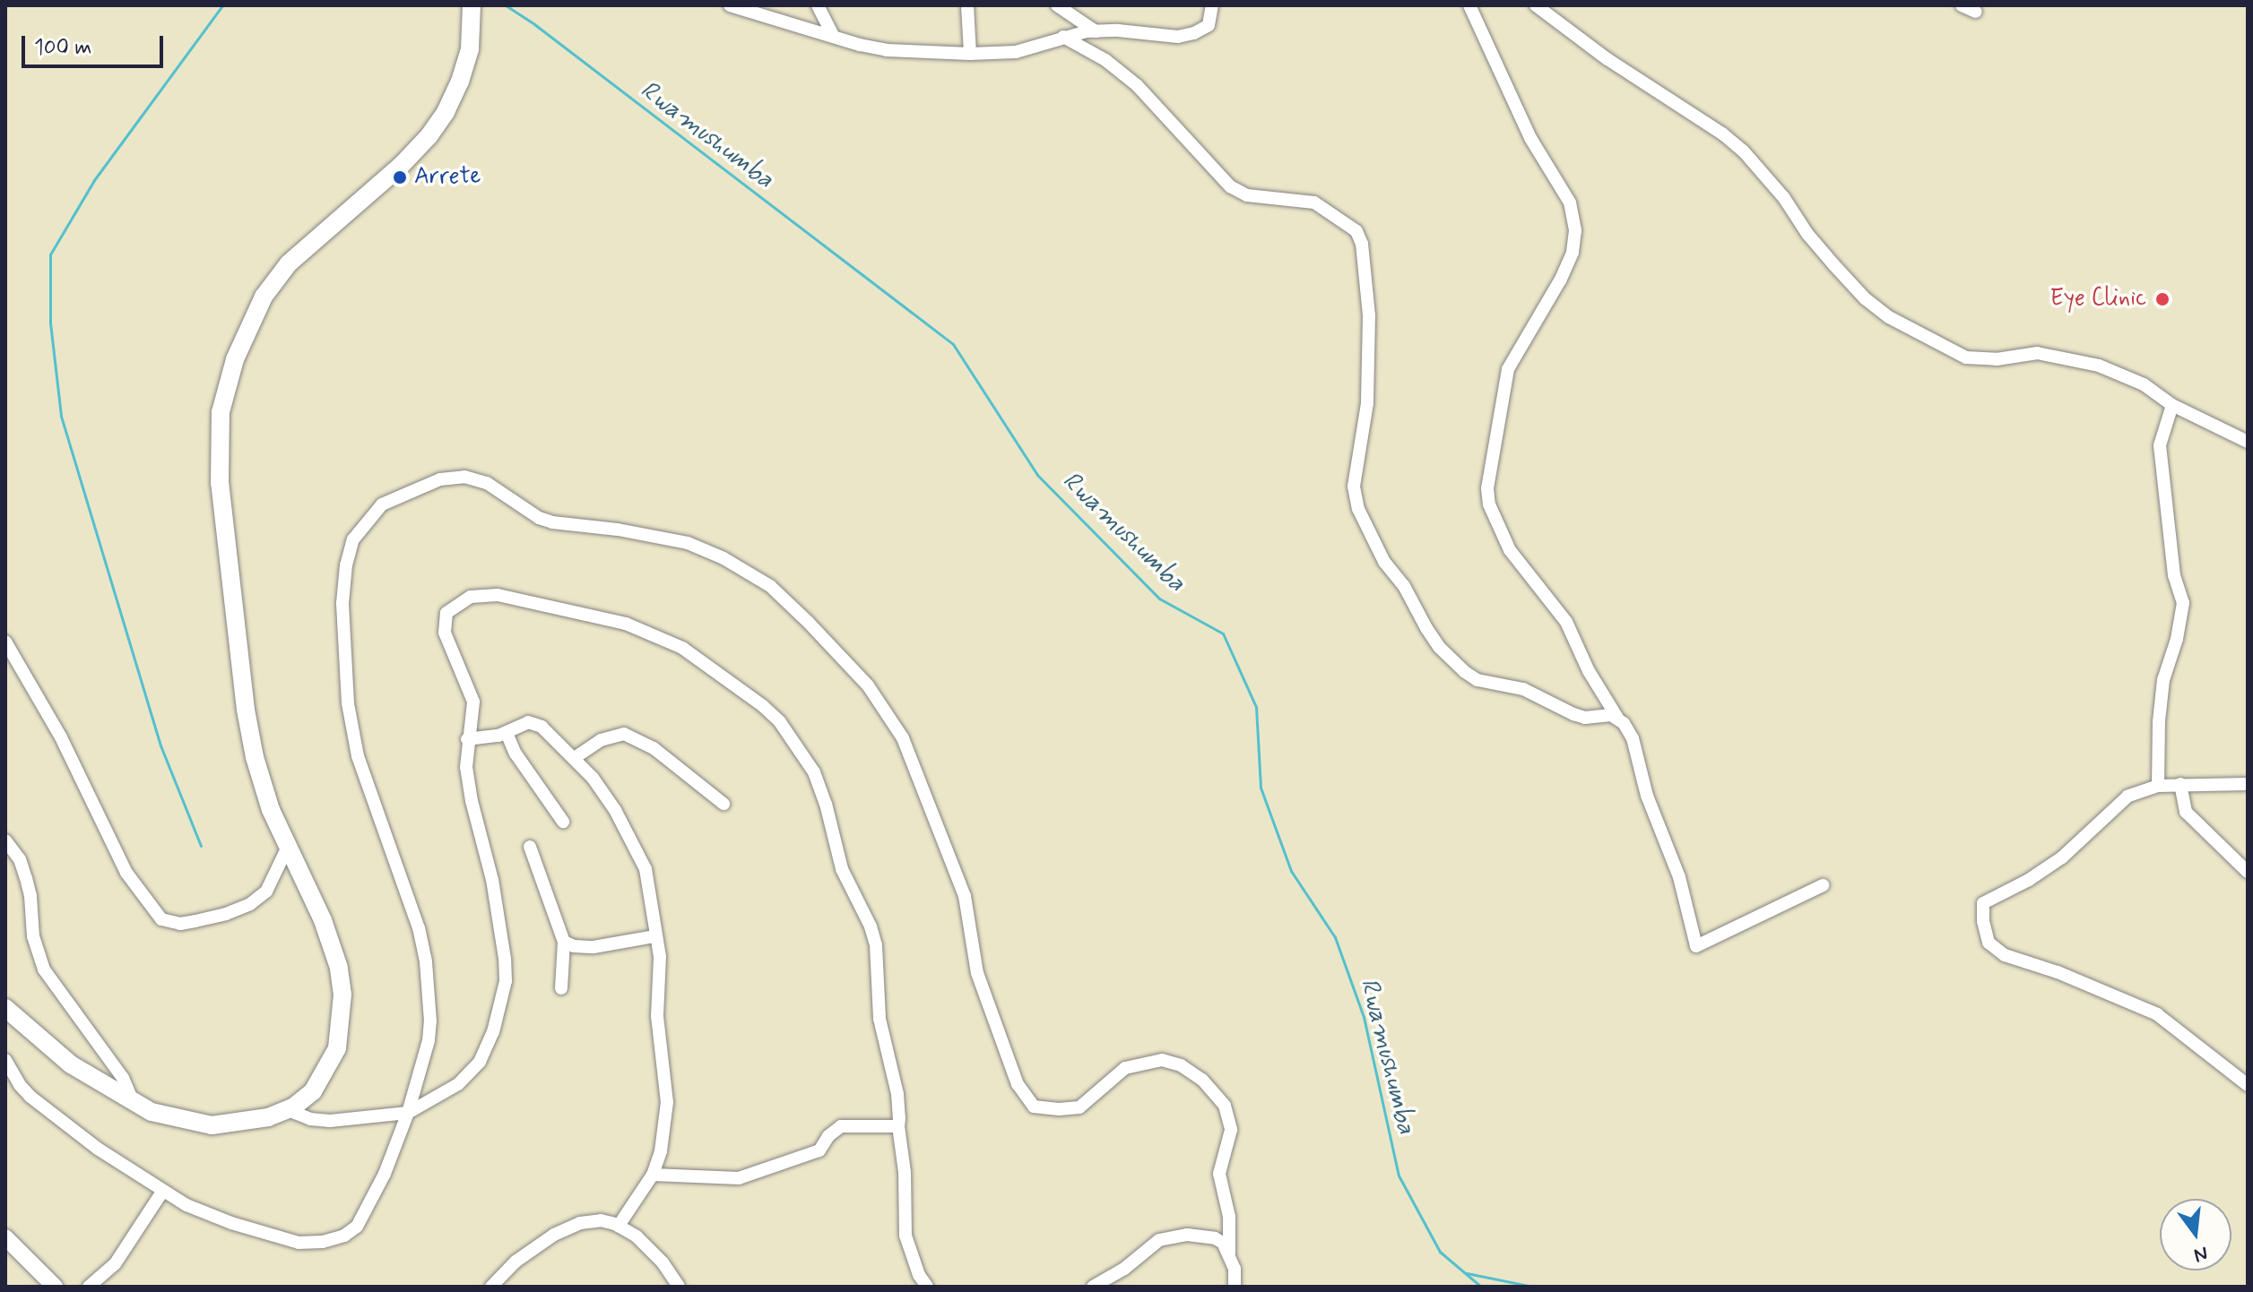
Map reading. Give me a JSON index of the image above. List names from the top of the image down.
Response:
{
  "water": ["Rwamushumba"],
  "places": ["Arrete", "Eye Clinic"],
  "scale_bar": "100 m",
  "north": "bottom"
}
